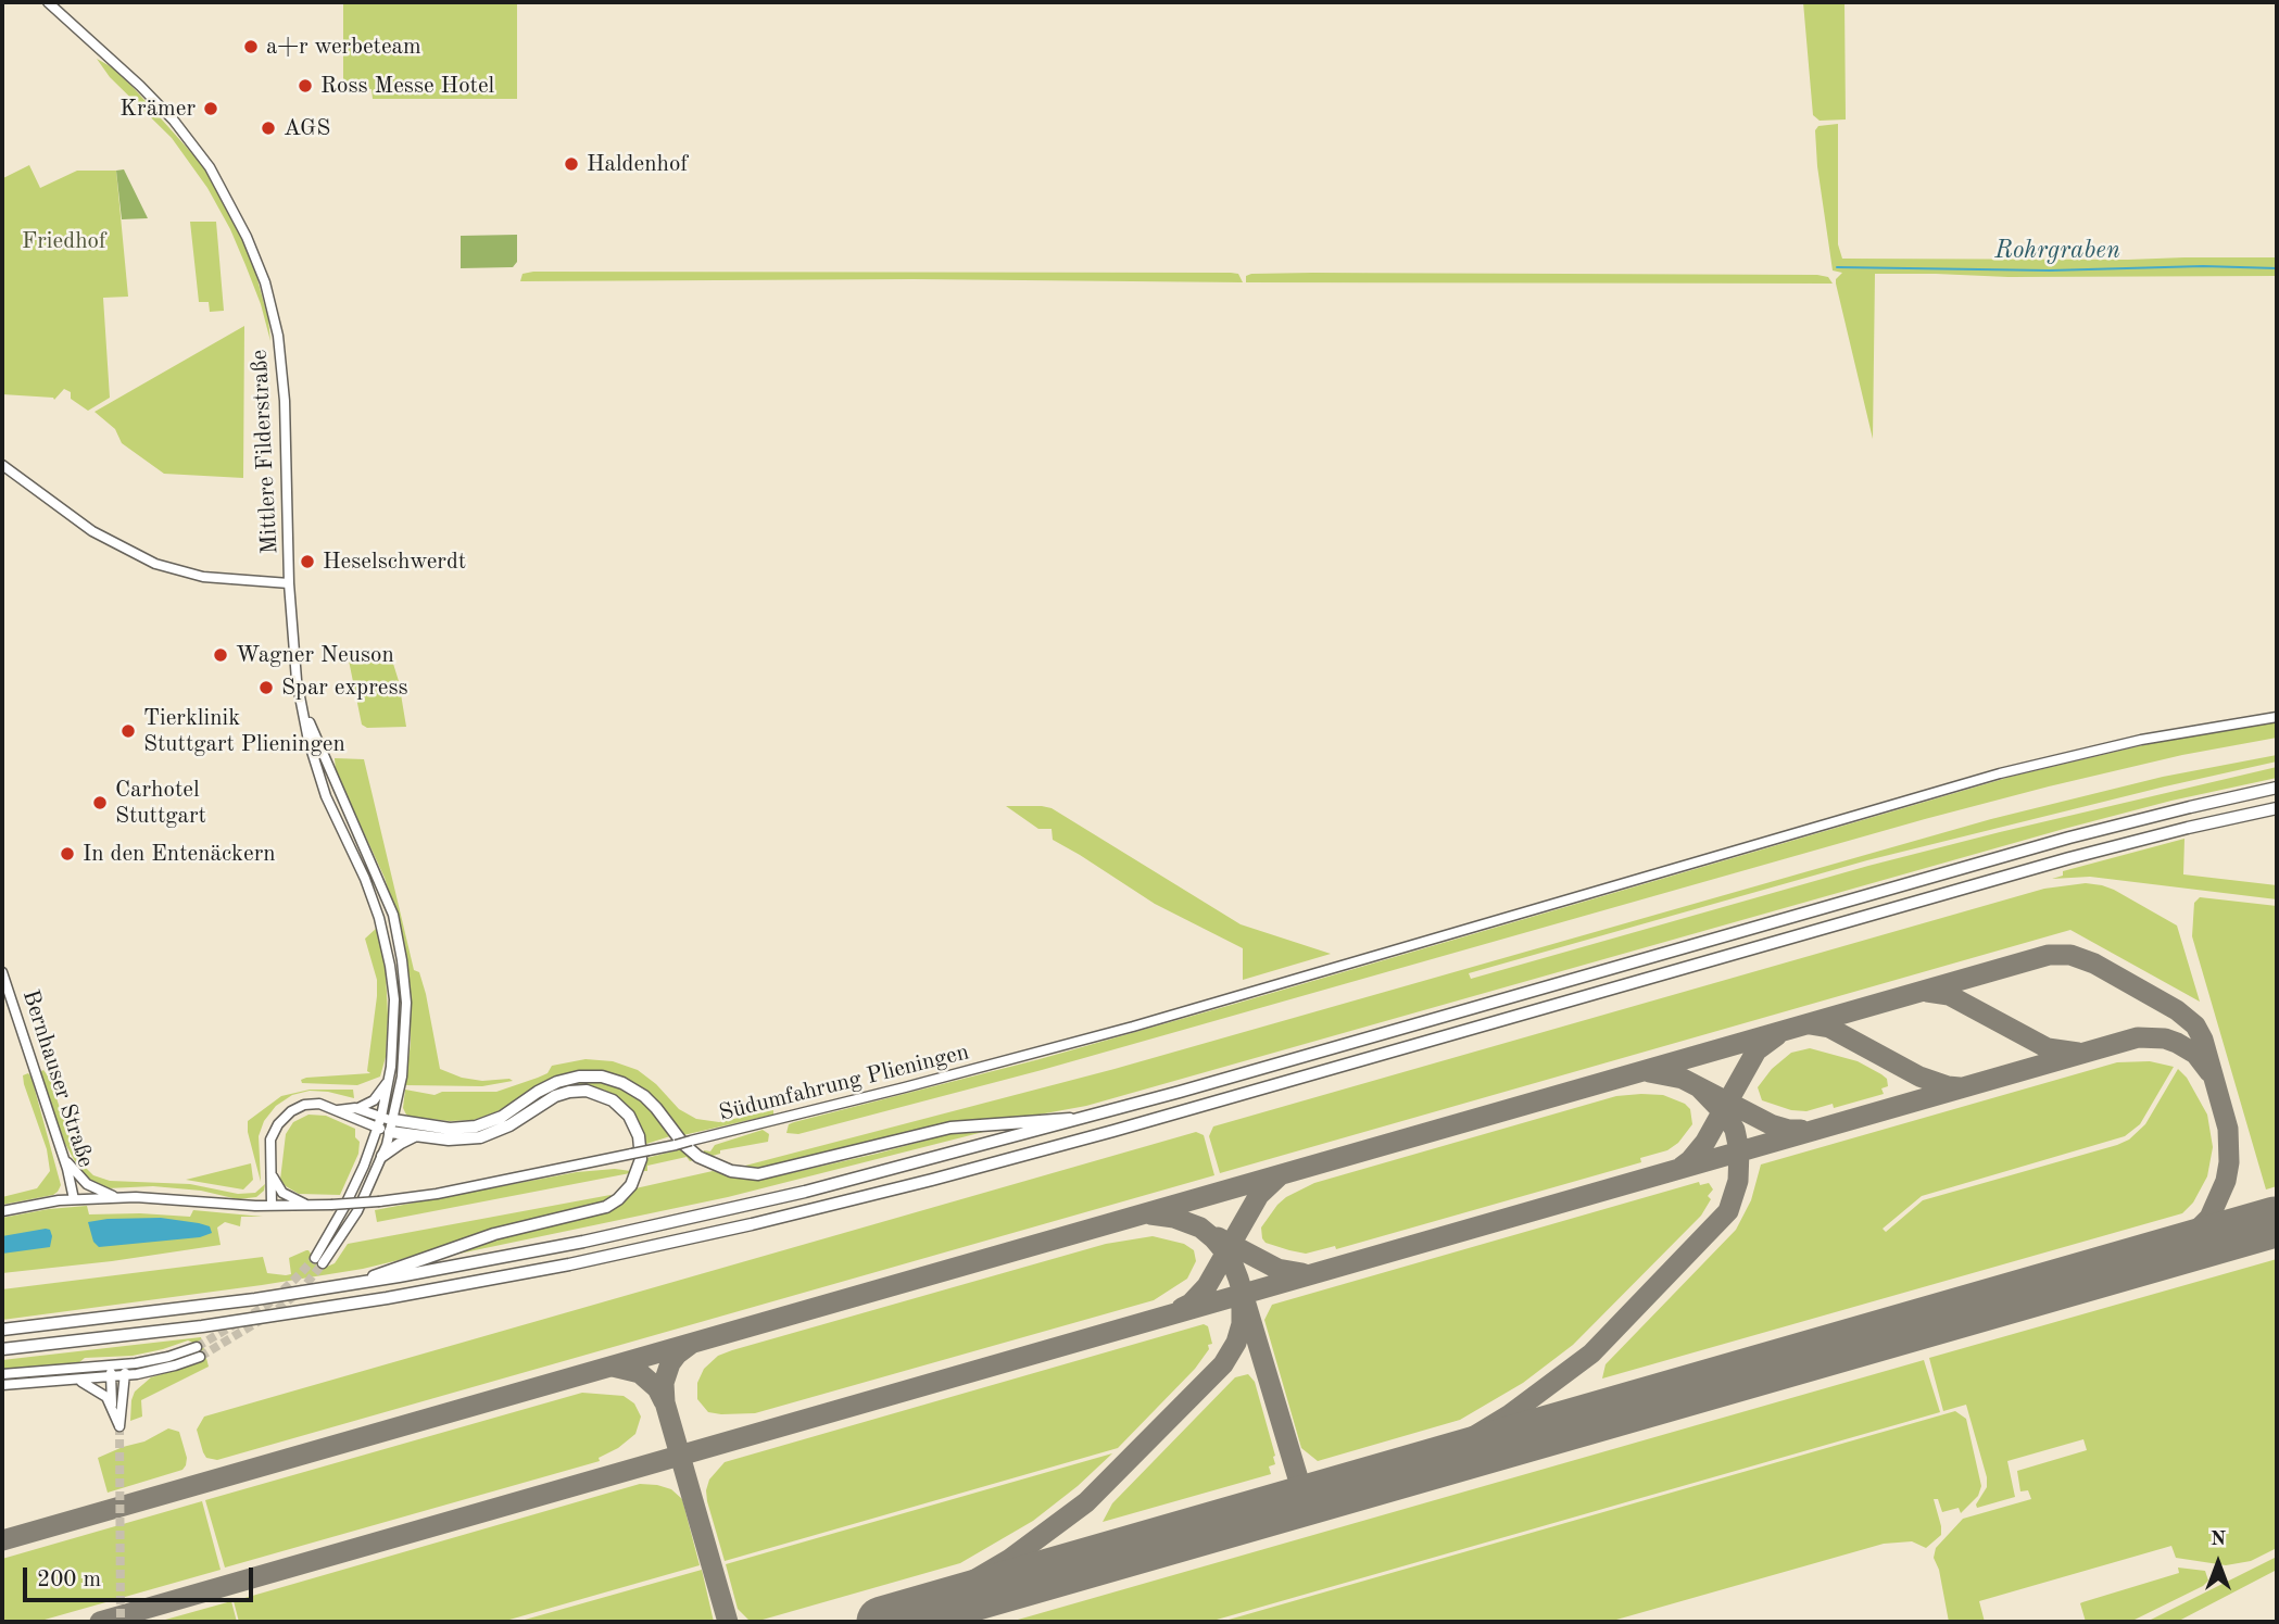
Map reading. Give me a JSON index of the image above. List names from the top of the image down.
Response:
{
  "streets": {
    "main road": ["Mittlere Filderstraße", "Bernhauser Straße", "Südumfahrung Plieningen"]
  },
  "crossings": [
    ["Bernhauser Straße", "Südumfahrung Plieningen"]
  ],
  "water": ["Rohrgraben"],
  "parks": ["Friedhof"],
  "places": [
    "a+r werbeteam",
    "Ross Messe Hotel",
    "Krämer",
    "AGS",
    "Haldenhof",
    "Heselschwerdt",
    "Wagner Neuson",
    "Spar express",
    "Tierklinik Stuttgart Plieningen",
    "Carhotel Stuttgart",
    "In den Entenäckern"
  ],
  "scale_bar": "200 m",
  "north": "top"
}
